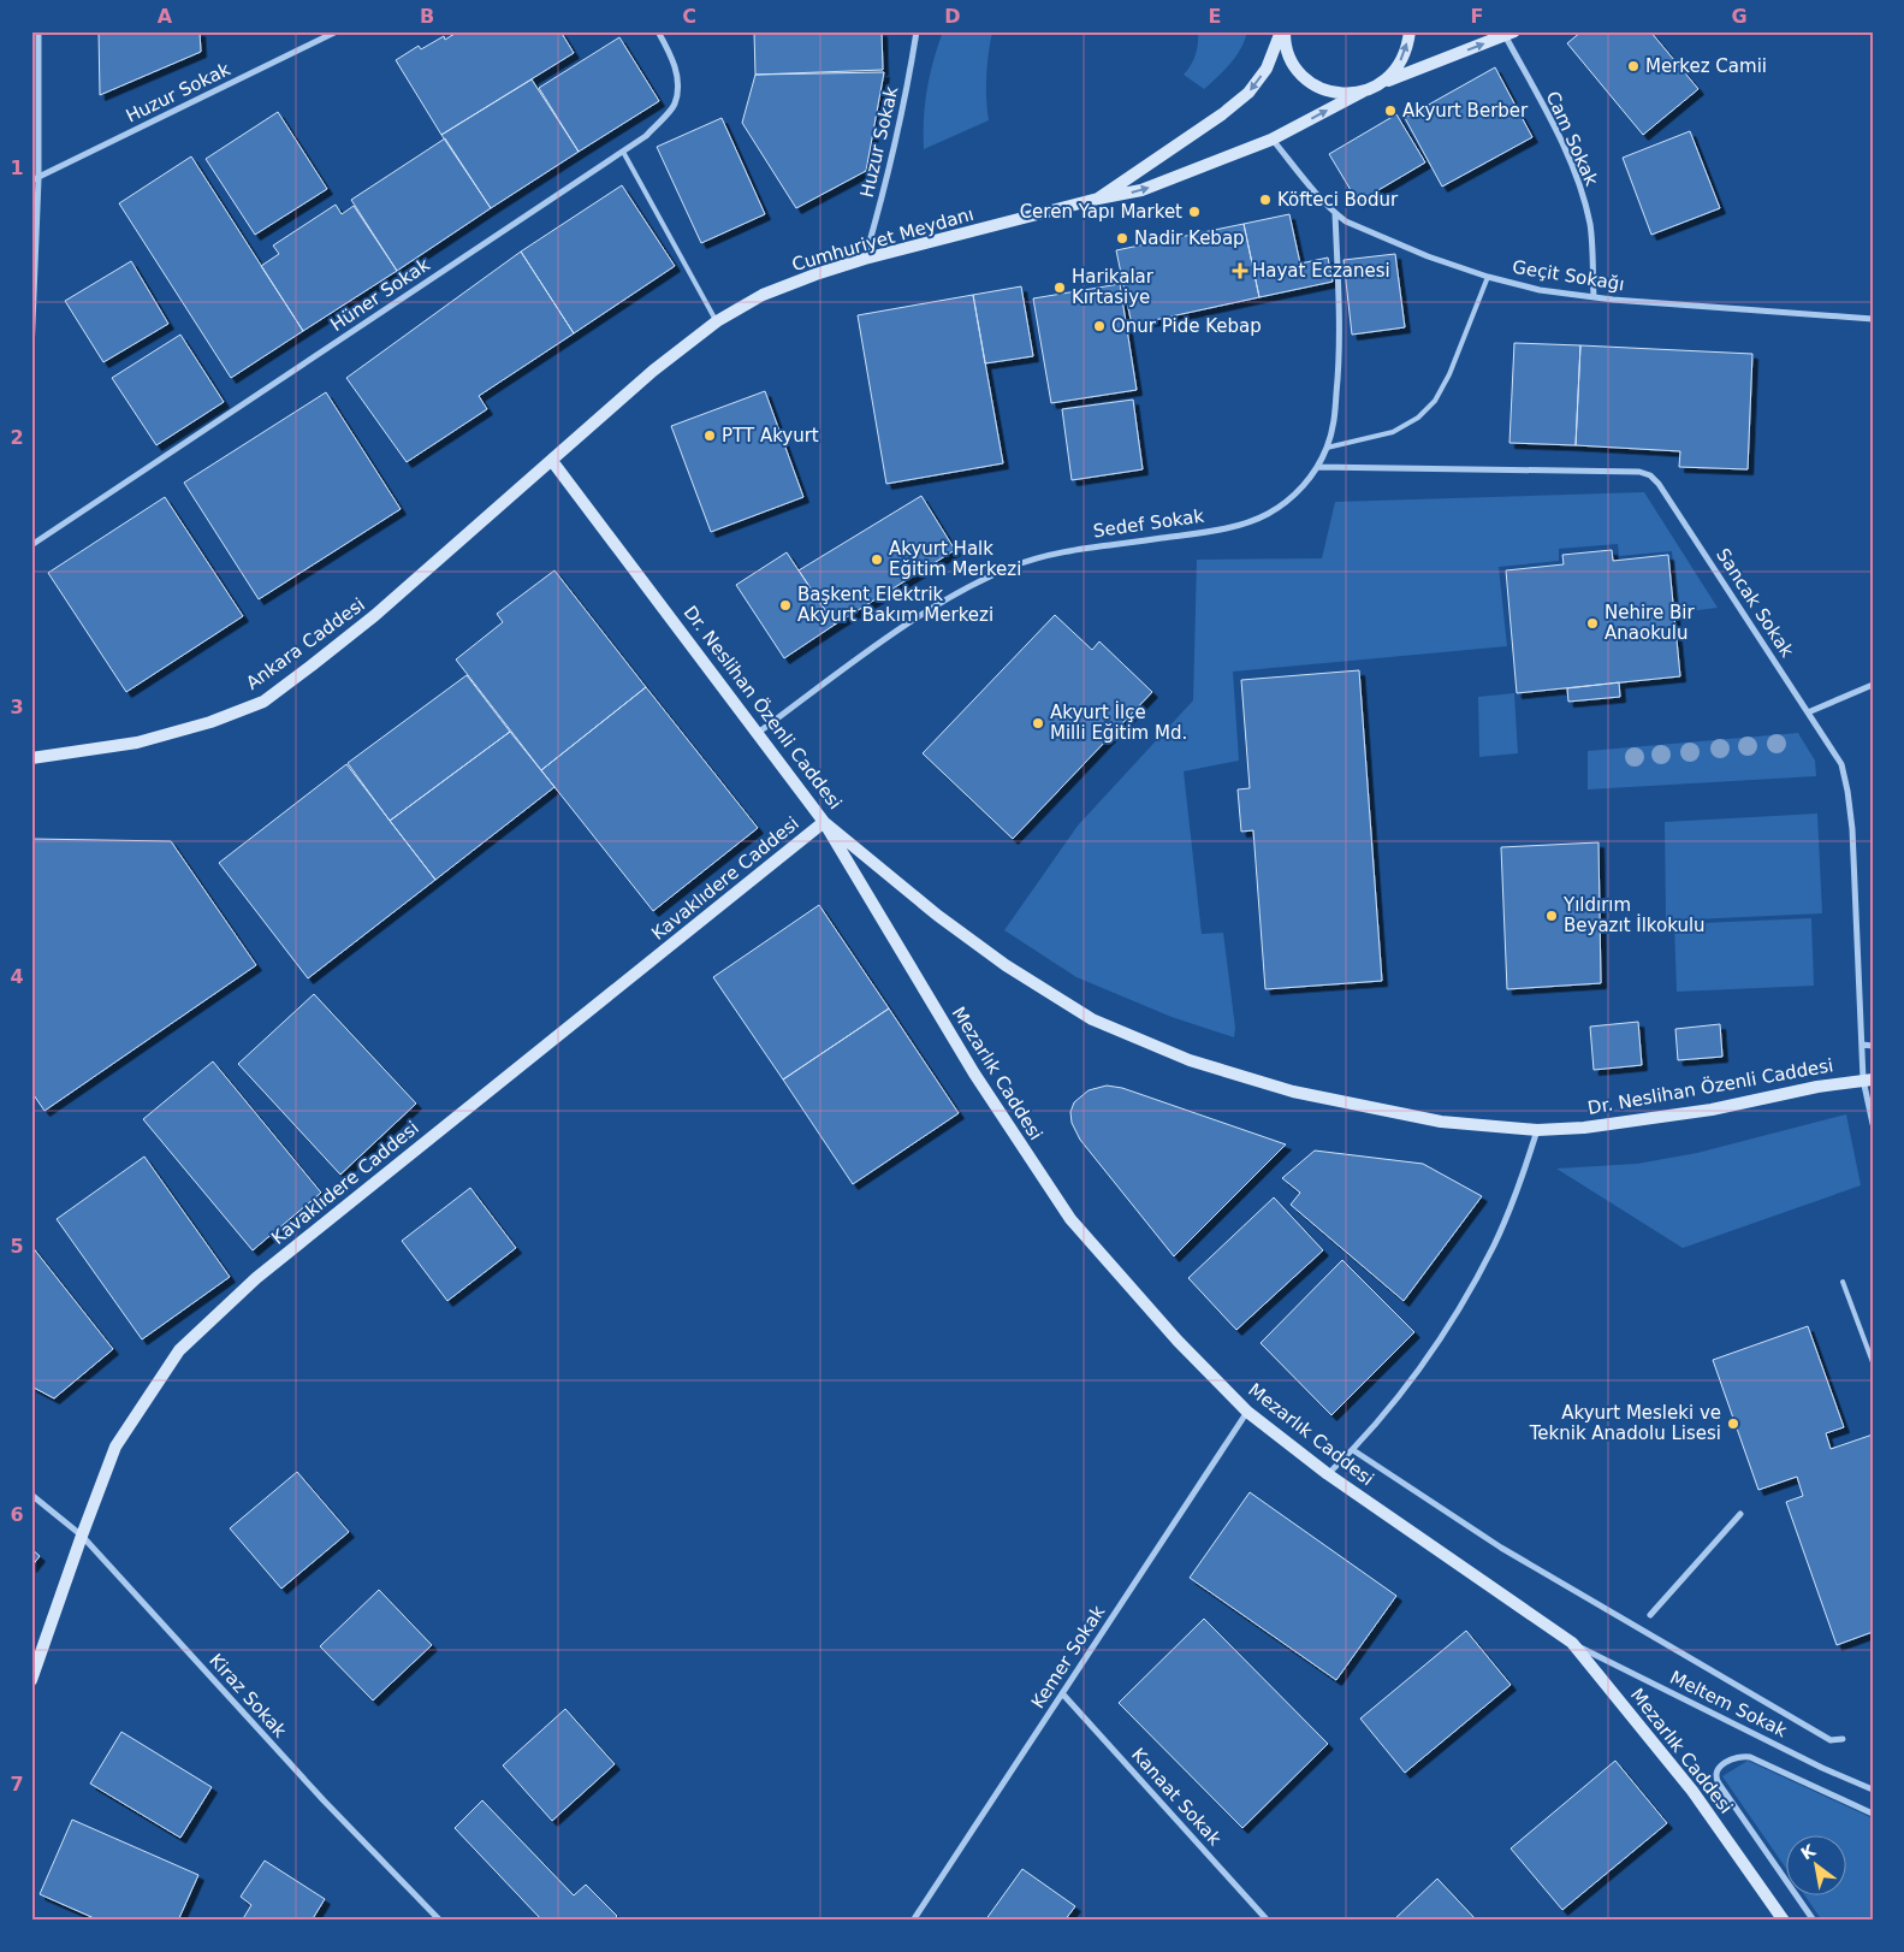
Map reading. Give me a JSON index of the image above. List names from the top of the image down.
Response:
{
  "streets": {
    "street": [
      "Huzur Sokak",
      "Cam Sokak",
      "Cumhuriyet Meydanı",
      "Geçit Sokağı",
      "Hüner Sokak",
      "Sedef Sokak",
      "Sancak Sokak",
      "Ankara Caddesi",
      "Dr. Neslihan Özenli Caddesi",
      "Kavaklıdere Caddesi",
      "Mezarlık Caddesi",
      "Kemer Sokak",
      "Kiraz Sokak",
      "Meltem Sokak",
      "Kanaat Sokak"
    ]
  },
  "crossings": [
    ["Huzur Sokak", "Cumhuriyet Meydanı"],
    ["Cam Sokak", "Geçit Sokağı"],
    ["Cumhuriyet Meydanı", "Geçit Sokağı"],
    ["Cumhuriyet Meydanı", "Ankara Caddesi"],
    ["Cumhuriyet Meydanı", "Dr. Neslihan Özenli Caddesi"],
    ["Geçit Sokağı", "Sedef Sokak"],
    ["Sedef Sokak", "Sancak Sokak"],
    ["Sedef Sokak", "Dr. Neslihan Özenli Caddesi"],
    ["Sancak Sokak", "Dr. Neslihan Özenli Caddesi"],
    ["Ankara Caddesi", "Dr. Neslihan Özenli Caddesi"],
    ["Dr. Neslihan Özenli Caddesi", "Kavaklıdere Caddesi"],
    ["Dr. Neslihan Özenli Caddesi", "Mezarlık Caddesi"],
    ["Kavaklıdere Caddesi", "Mezarlık Caddesi"],
    ["Kavaklıdere Caddesi", "Kiraz Sokak"],
    ["Mezarlık Caddesi", "Kemer Sokak"],
    ["Mezarlık Caddesi", "Meltem Sokak"],
    ["Kemer Sokak", "Kanaat Sokak"]
  ],
  "places": {
    "other": [
      "Merkez Camii",
      "Akyurt Berber",
      "Köfteci Bodur",
      "Ceren Yapı Market",
      "Nadir Kebap",
      "Harikalar Kırtasiye",
      "Onur Pide Kebap",
      "PTT Akyurt",
      "Akyurt Halk Eğitim Merkezi",
      "Başkent Elektrik Akyurt Bakım Merkezi",
      "Nehire Bir Anaokulu",
      "Akyurt İlçe Milli Eğitim Md.",
      "Yıldırım Beyazıt İlkokulu",
      "Akyurt Mesleki ve Teknik Anadolu Lisesi"
    ],
    "health": ["Hayat Eczanesi"]
  },
  "north": "top left",
  "grid": {
    "columns": [
      "A",
      "B",
      "C",
      "D",
      "E",
      "F",
      "G"
    ],
    "rows": [
      "1",
      "2",
      "3",
      "4",
      "5",
      "6",
      "7"
    ]
  }
}
